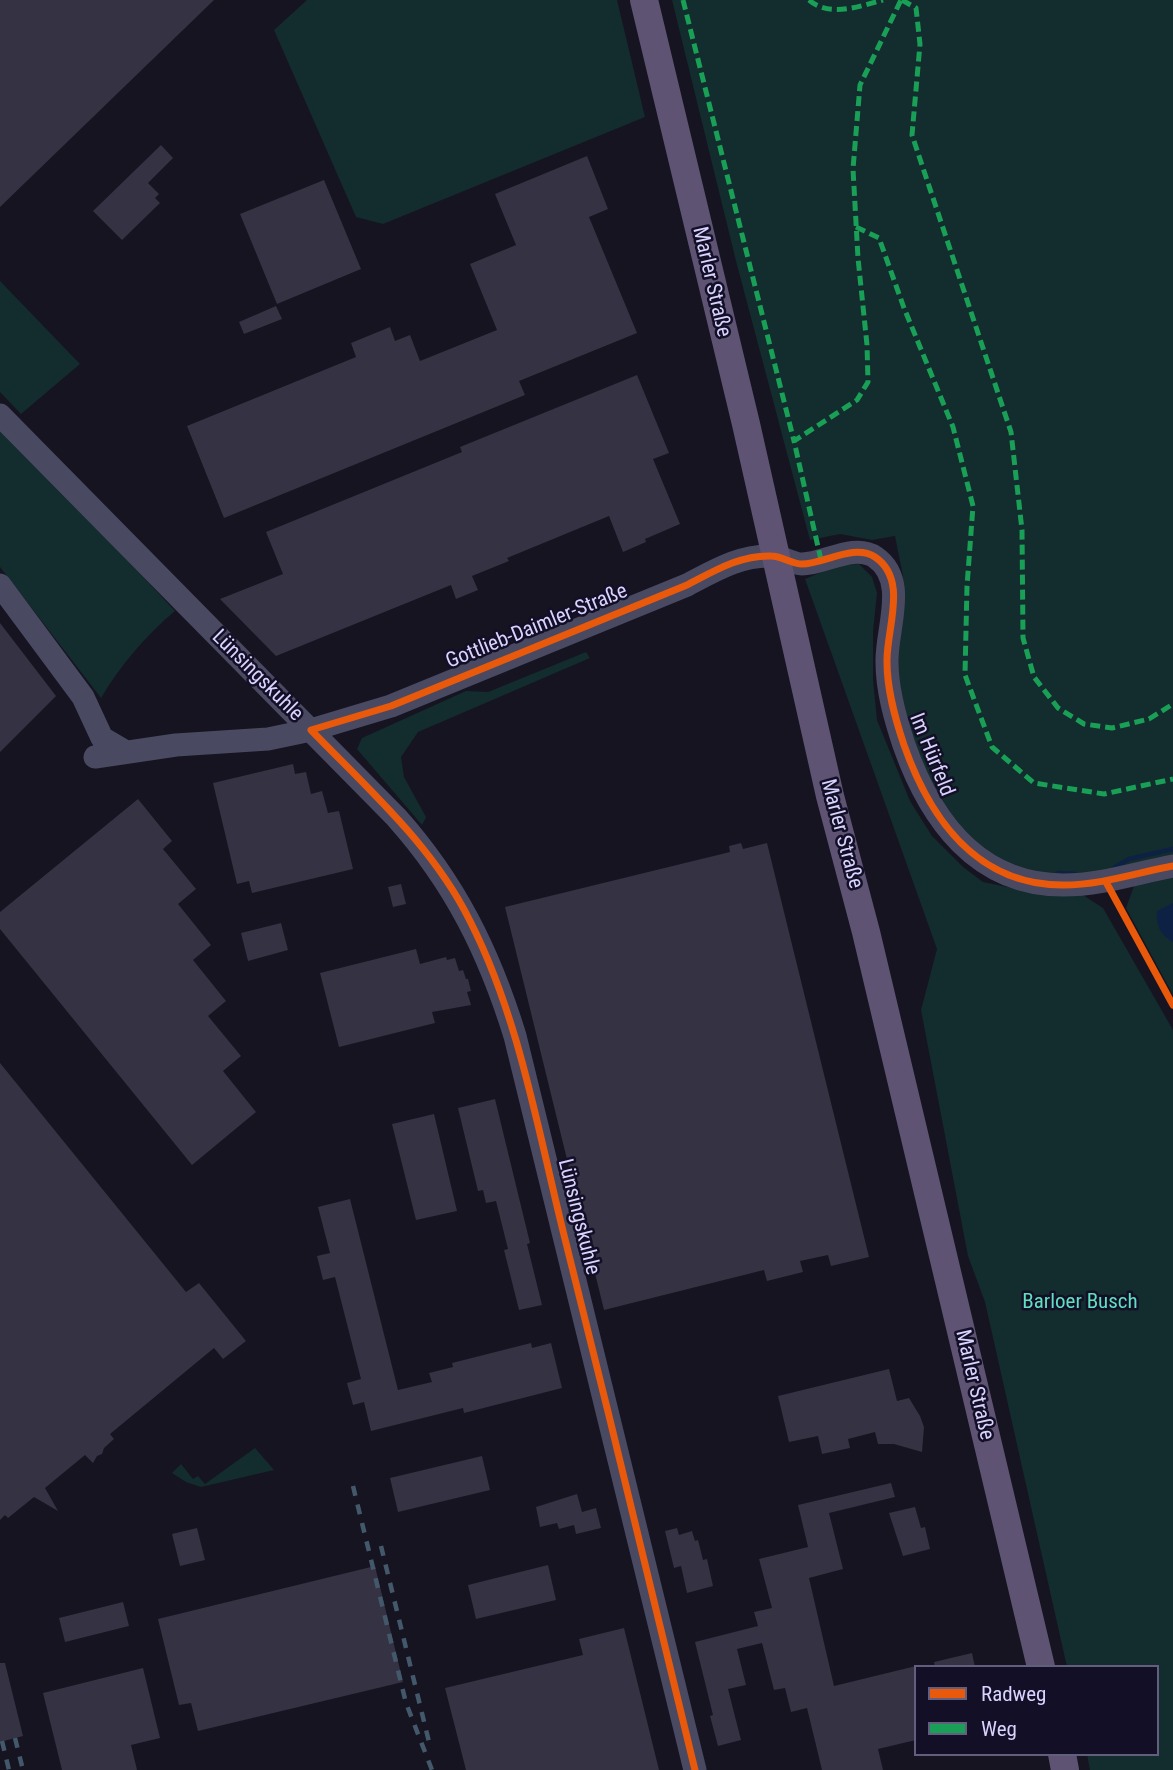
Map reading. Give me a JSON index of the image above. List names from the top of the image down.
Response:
{
  "streets": {
    "main road": ["Marler Straße"],
    "street": ["Gottlieb-Daimler-Straße", "Lünsingskuhle", "Im Hürfeld"]
  },
  "crossings": [
    ["Marler Straße", "Gottlieb-Daimler-Straße"],
    ["Marler Straße", "Im Hürfeld"],
    ["Gottlieb-Daimler-Straße", "Lünsingskuhle"],
    ["Gottlieb-Daimler-Straße", "Im Hürfeld"]
  ],
  "parks": ["Barloer Busch"],
  "legend": ["Radweg", "Weg"]
}
